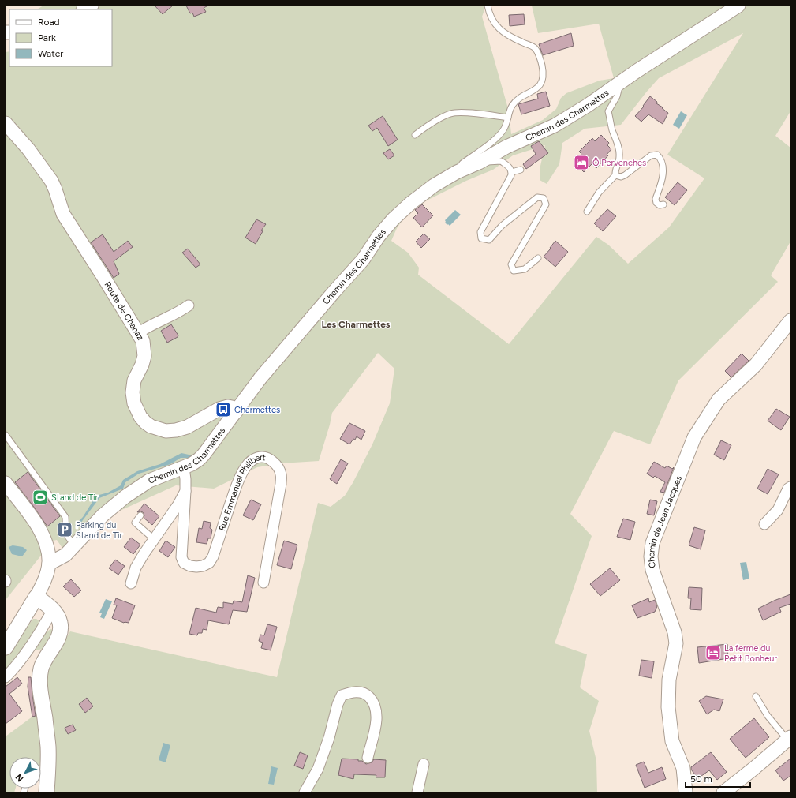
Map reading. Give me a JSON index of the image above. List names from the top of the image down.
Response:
{
  "streets": {
    "street": [
      "Chemin des Charmettes",
      "Route de Chanaz",
      "Rue Emmanuel Philibert",
      "Chemin de Jean Jacques"
    ]
  },
  "crossings": [
    ["Chemin des Charmettes", "Route de Chanaz"]
  ],
  "districts": ["Les Charmettes"],
  "places": {
    "hotel": ["Ô Pervenches", "La ferme du Petit Bonheur"],
    "bus stop": ["Charmettes"],
    "sports": ["Stand de Tir"],
    "parking": ["Parking du Stand de Tir"]
  },
  "legend": ["Road", "Park", "Water"],
  "scale_bar": "50 m",
  "north": "bottom left"
}
